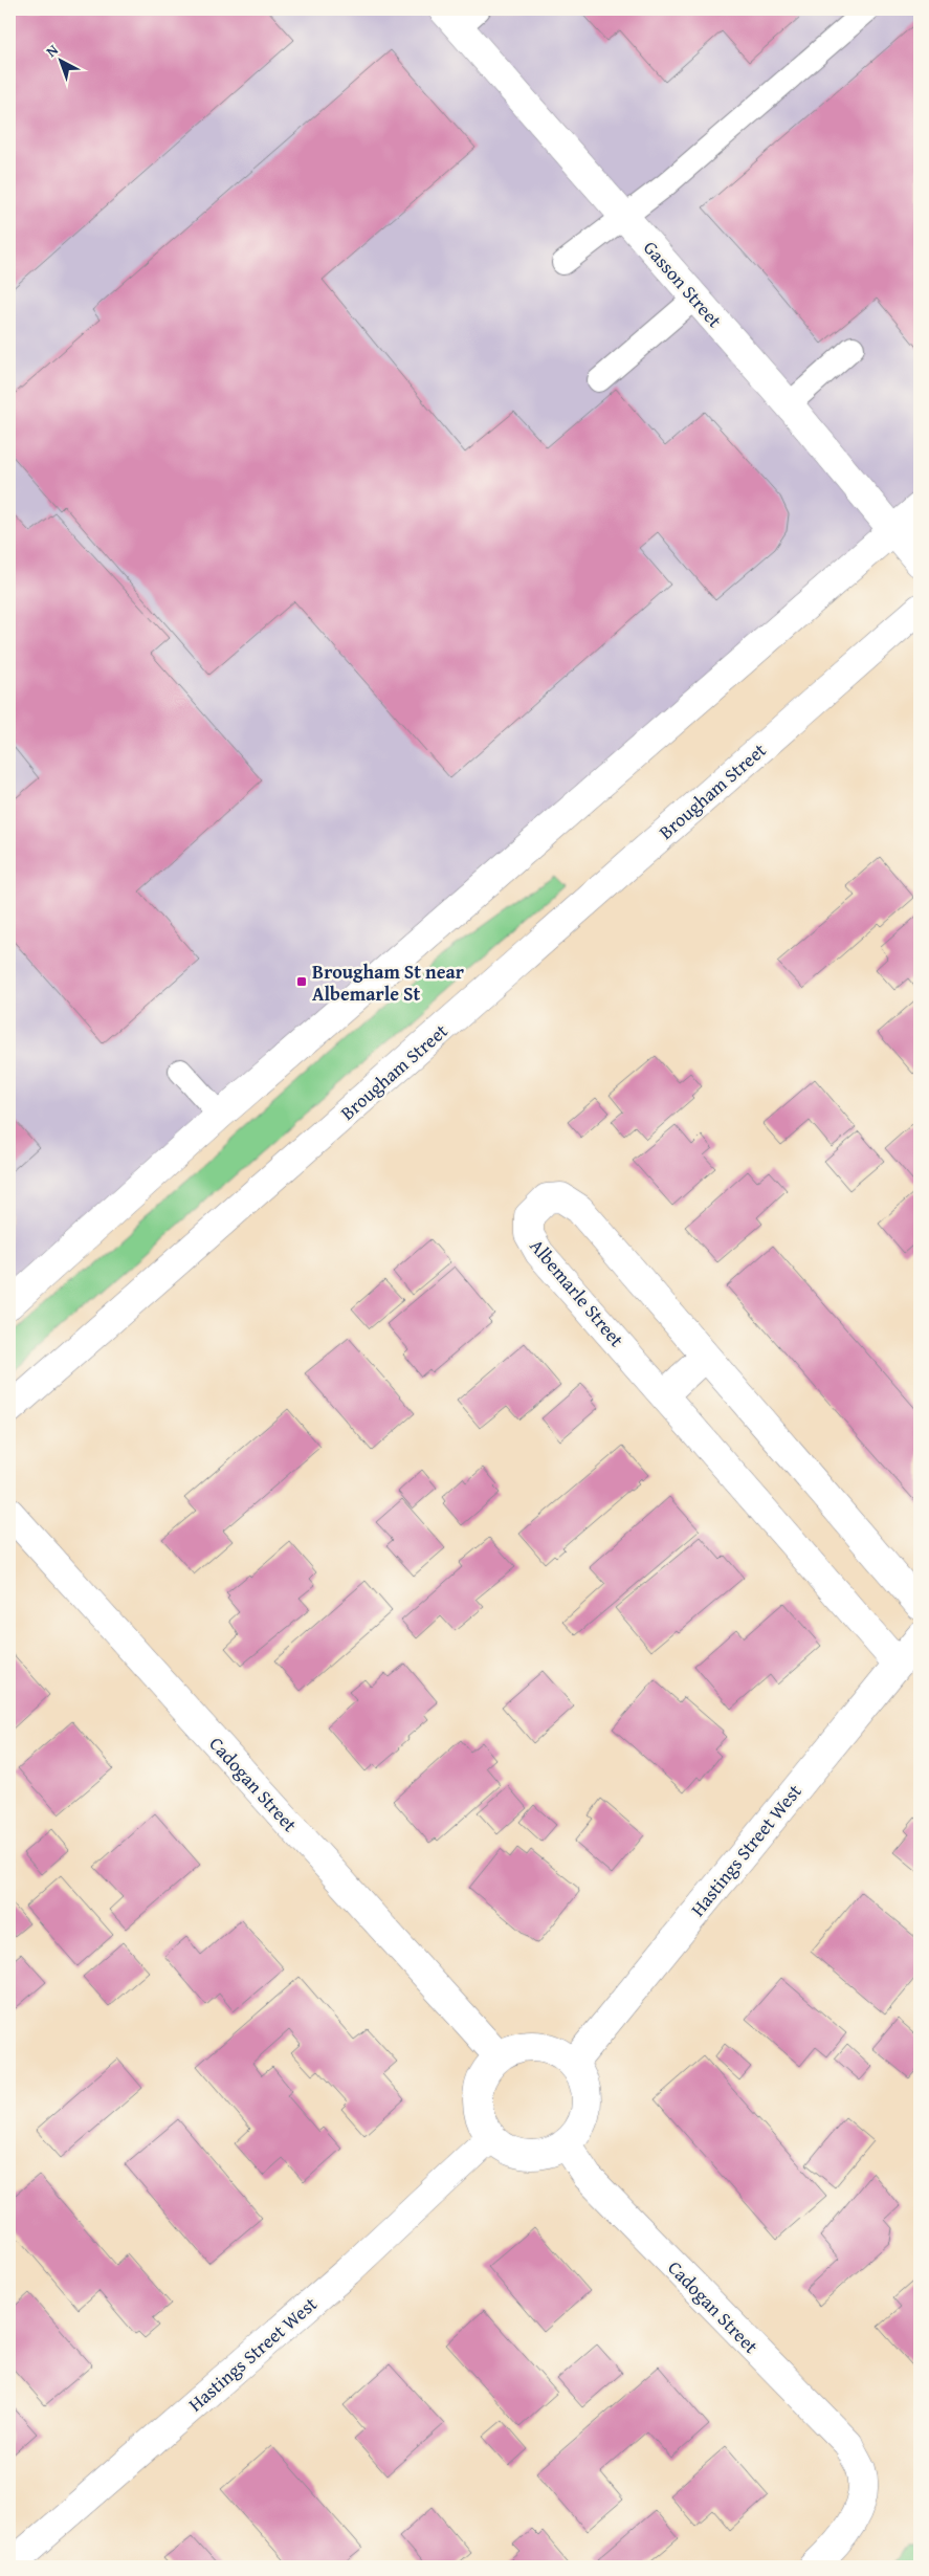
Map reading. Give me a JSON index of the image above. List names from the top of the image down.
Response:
{
  "streets": {
    "main road": [
      "Gasson Street",
      "Brougham Street",
      "Albemarle Street",
      "Cadogan Street",
      "Hastings Street West"
    ]
  },
  "crossings": [
    ["Albemarle Street", "Hastings Street West"],
    ["Cadogan Street", "Hastings Street West"]
  ],
  "places": {
    "transit": ["Brougham St near Albemarle St"]
  },
  "north": "top left"
}
